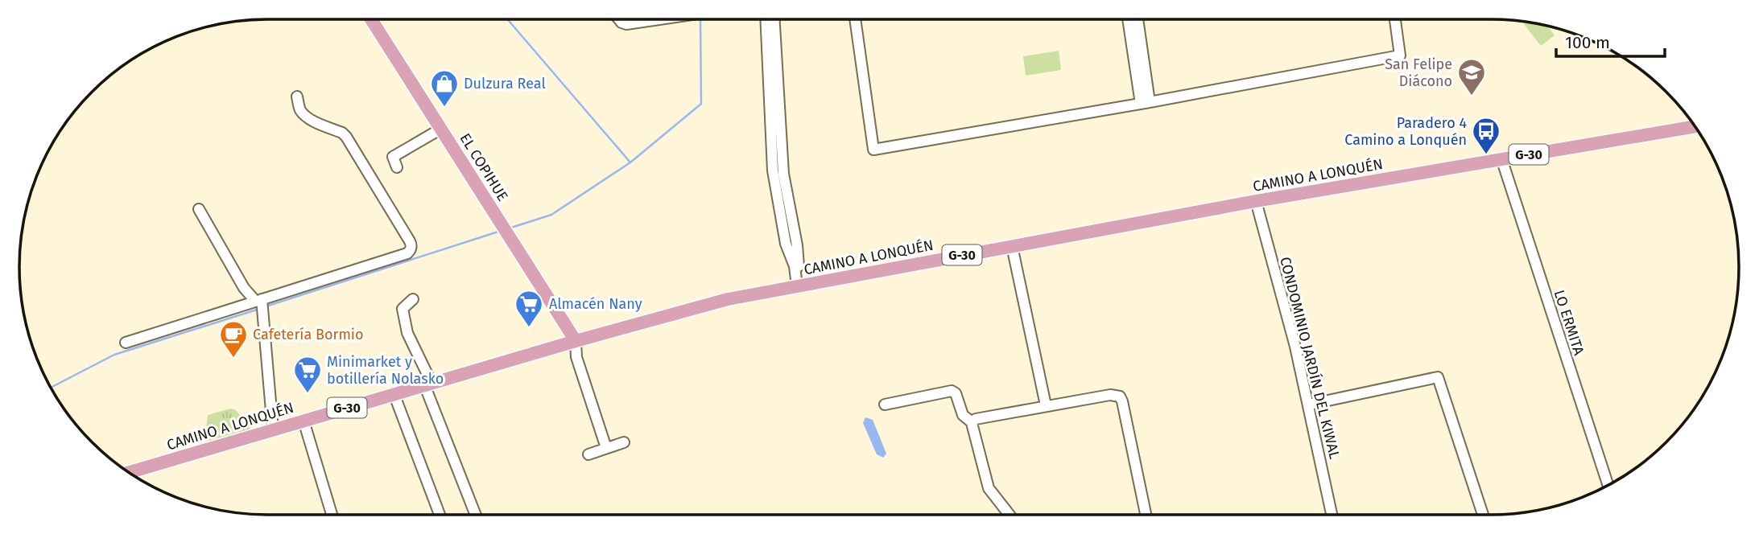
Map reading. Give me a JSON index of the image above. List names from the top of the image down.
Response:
{
  "streets": {
    "main road": ["G-30", "EL COPIHUE", "CAMINO A LONQUÉN"],
    "street": ["LO ERMITA", "CONDOMINIO JARDÍN DEL KIWAL"]
  },
  "crossings": [
    ["EL COPIHUE", "CAMINO A LONQUÉN"],
    ["CAMINO A LONQUÉN", "LO ERMITA"],
    ["CAMINO A LONQUÉN", "CONDOMINIO JARDÍN DEL KIWAL"]
  ],
  "places": {
    "school or university": ["San Felipe Diácono"],
    "shop": ["Dulzura Real"],
    "bus stop": ["Paradero 4 Camino a Lonquén"],
    "supermarket": ["Almacén Nany", "Minimarket y botillería Nolasko"],
    "cafe": ["Cafetería Bormio"]
  },
  "scale_bar": "100 m"
}
